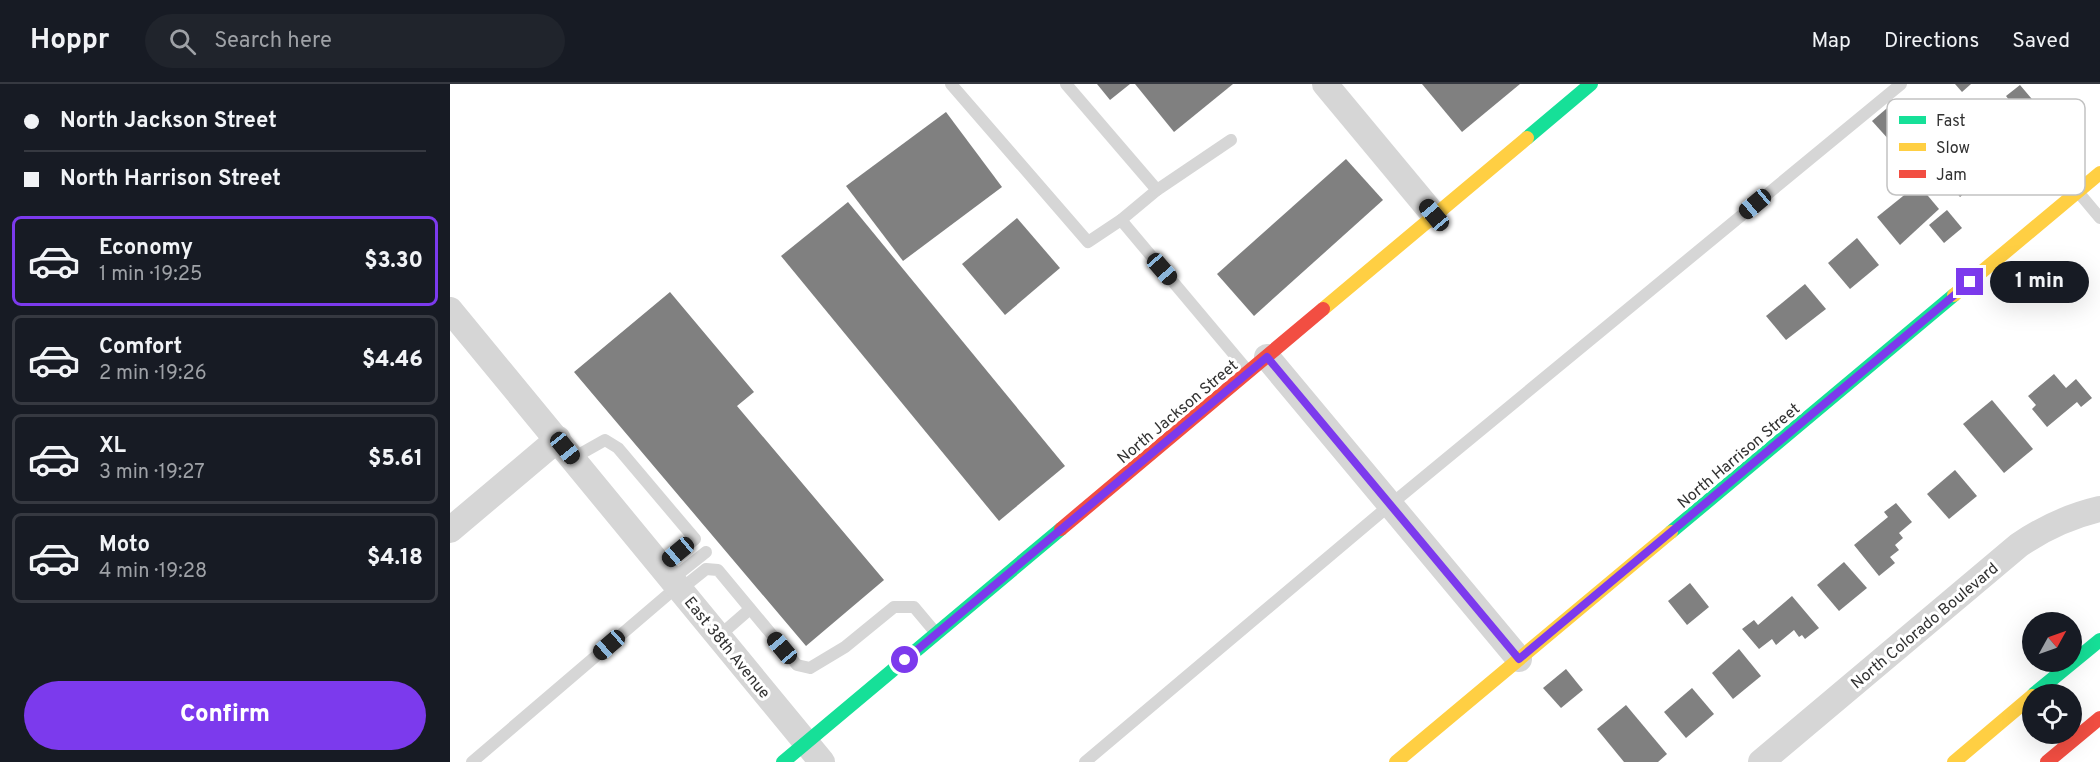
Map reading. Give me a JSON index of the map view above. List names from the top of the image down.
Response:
{
  "streets": {
    "street": [
      "North Jackson Street",
      "North Harrison Street",
      "North Colorado Boulevard",
      "East 38th Avenue"
    ]
  },
  "crossings": [
    ["North Jackson Street", "East 38th Avenue"]
  ],
  "legend": ["Fast", "Slow", "Jam"],
  "north": "top right",
  "page": {
    "header": "Hoppr",
    "search": "Search here",
    "nav": ["Map", "Directions", "Saved"],
    "banner": ["North Jackson Street", "North Harrison Street"],
    "list": [
      {
        "name": "Economy",
        "note": "1 min · 19:25",
        "value": "$3.30"
      },
      {
        "name": "Comfort",
        "note": "2 min · 19:26",
        "value": "$4.46"
      },
      {
        "name": "XL",
        "note": "3 min · 19:27",
        "value": "$5.61"
      },
      {
        "name": "Moto",
        "note": "4 min · 19:28",
        "value": "$4.18"
      }
    ],
    "bubble": "1 min",
    "buttons": "Confirm"
  }
}
